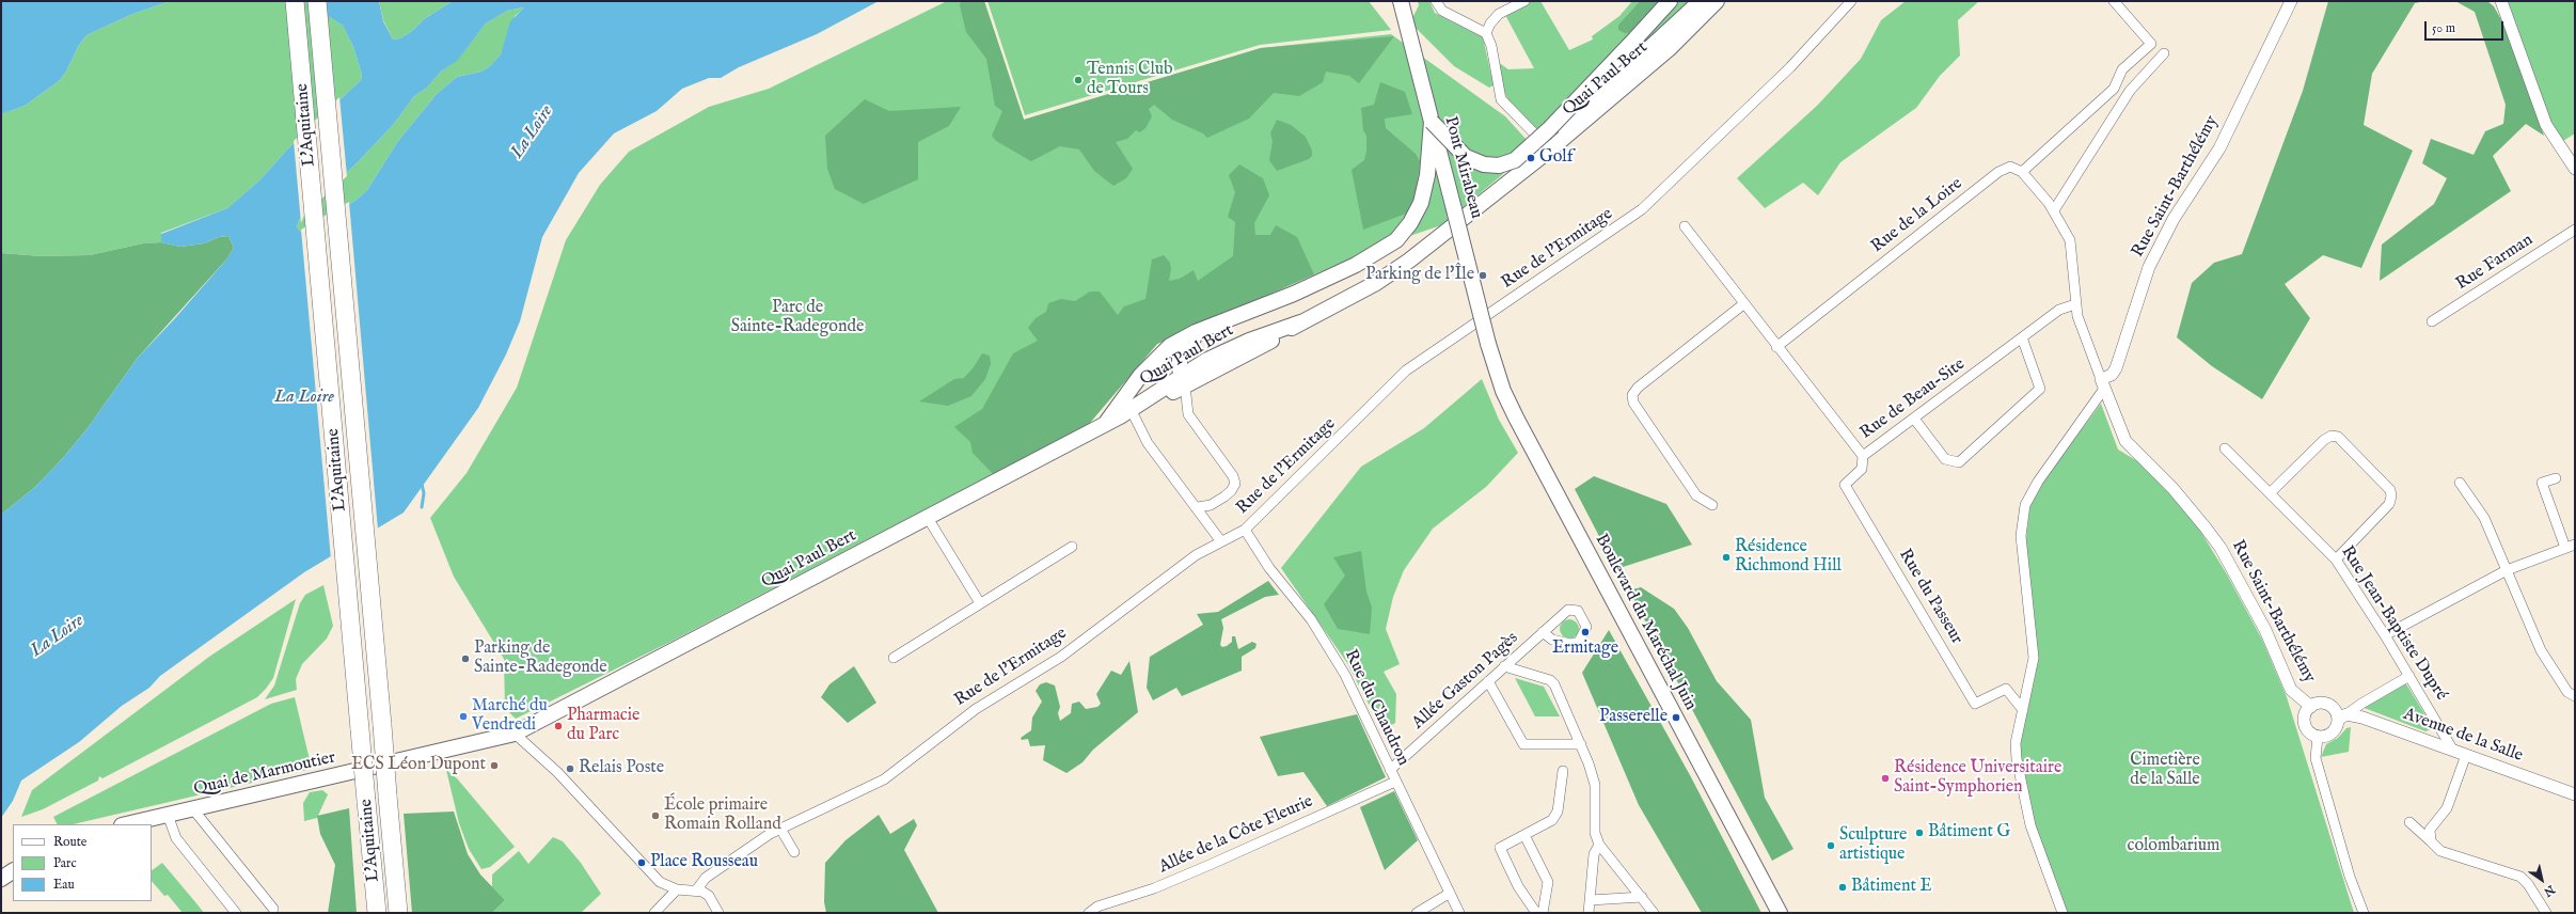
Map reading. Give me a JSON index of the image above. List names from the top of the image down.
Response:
{
  "streets": {
    "highway": ["L'Aquitaine"],
    "main road": [
      "Quai Paul Bert",
      "Pont Mirabeau",
      "Boulevard du Maréchal Juin",
      "Quai de Marmoutier"
    ],
    "street": [
      "Rue Saint-Barthélémy",
      "Rue de la Loire",
      "Rue de l'Ermitage",
      "Rue Farman",
      "Rue de Beau-Site",
      "Rue du Passeur",
      "Rue Jean-Baptiste Dupré",
      "Allée Gaston Pagès",
      "Rue du Chaudron",
      "Avenue de la Salle",
      "Allée de la Côte Fleurie"
    ]
  },
  "crossings": [
    ["Quai Paul Bert", "Quai de Marmoutier"],
    ["Pont Mirabeau", "Boulevard du Maréchal Juin"],
    ["Rue Saint-Barthélémy", "Avenue de la Salle"],
    ["Rue de la Loire", "Rue de Beau-Site"],
    ["Rue de l'Ermitage", "Rue du Chaudron"],
    ["Rue de Beau-Site", "Rue du Passeur"],
    ["Rue Jean-Baptiste Dupré", "Avenue de la Salle"],
    ["Allée Gaston Pagès", "Rue du Chaudron"],
    ["Rue du Chaudron", "Allée de la Côte Fleurie"]
  ],
  "water": ["La Loire"],
  "parks": ["Parc de Sainte-Radegonde", "Cimetière de la Salle", "colombarium"],
  "places": [
    "Tennis Club de Tours",
    "Golf",
    "Parking de l'Île",
    "Résidence Richmond Hill",
    "Ermitage",
    "Parking de Sainte-Radegonde",
    "Marché du Vendredi",
    "Passerelle",
    "Pharmacie du Parc",
    "ECS Léon Dupont",
    "Relais Poste",
    "Résidence Universitaire Saint-Symphorien",
    "École primaire Romain Rolland",
    "Bâtiment G",
    "Sculpture artistique",
    "Place Rousseau",
    "Bâtiment E"
  ],
  "legend": ["Route", "Parc", "Eau"],
  "scale_bar": "50 m",
  "north": "bottom right"
}
